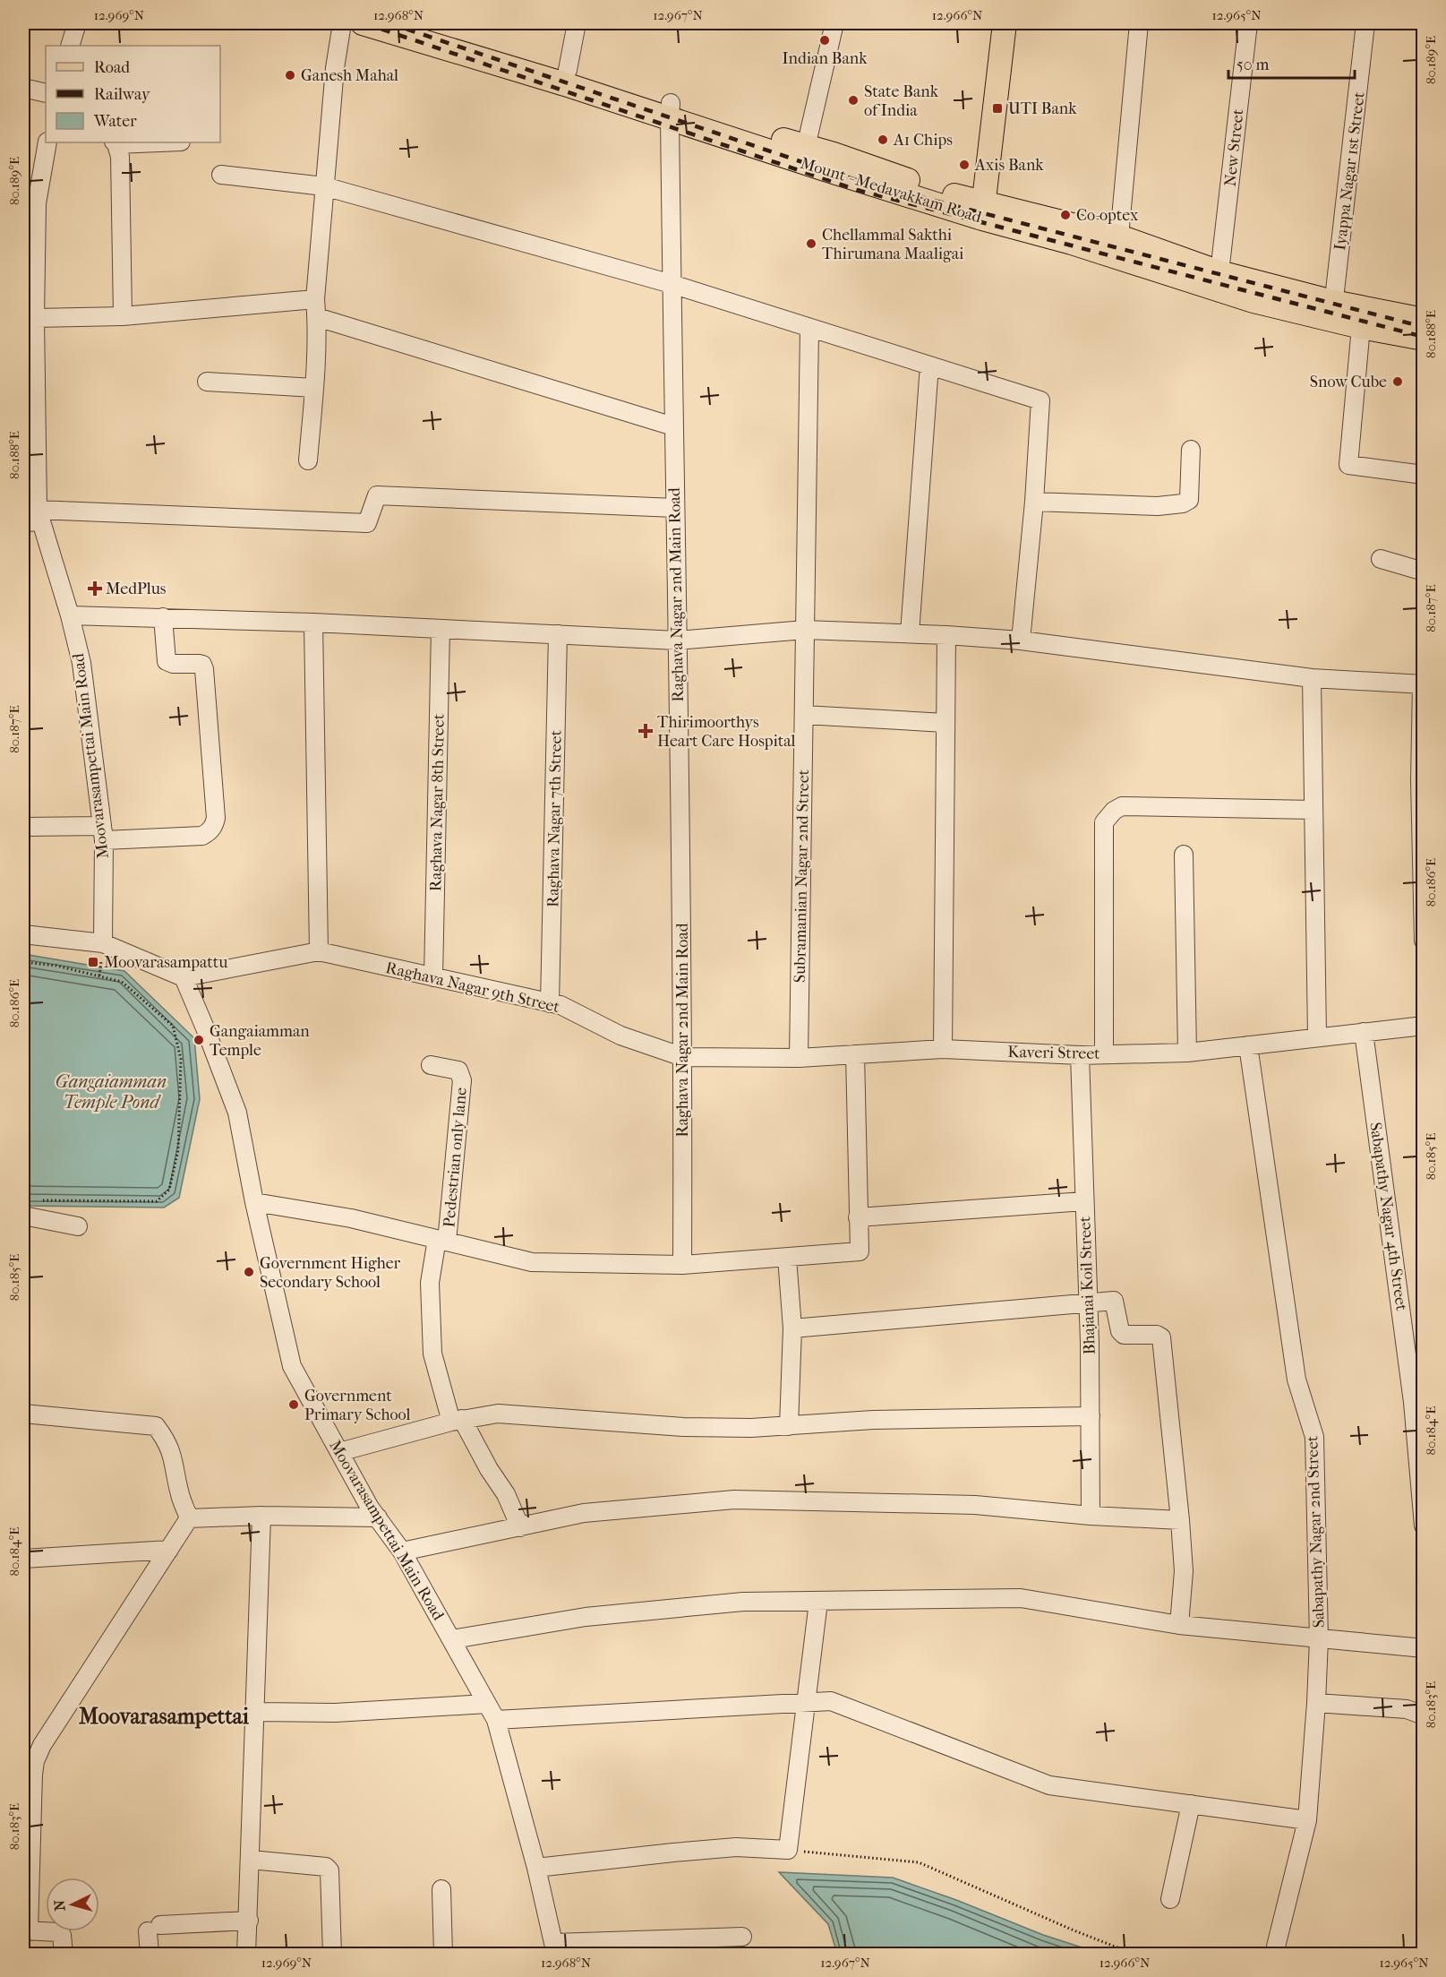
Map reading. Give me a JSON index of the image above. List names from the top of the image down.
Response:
{
  "streets": {
    "main road": ["Mount - Medavakkam Road"],
    "street": [
      "New Street",
      "Iyappa Nagar 1st Street",
      "Raghava Nagar 2nd Main Road",
      "Moovarasampettai Main Road",
      "Raghava Nagar 8th Street",
      "Raghava Nagar 7th Street",
      "Subramanian Nagar 2nd Street",
      "Raghava Nagar 9th Street",
      "Kaveri Street",
      "Pedestrian only lane",
      "Sabapathy Nagar 4th Street",
      "Bhajanai Koil Street",
      "Sabapathy Nagar 2nd Street"
    ]
  },
  "crossings": [
    ["New Street", "Mount - Medavakkam Road"],
    ["Iyappa Nagar 1st Street", "Mount - Medavakkam Road"],
    ["Mount - Medavakkam Road", "Raghava Nagar 2nd Main Road"],
    ["Raghava Nagar 2nd Main Road", "Raghava Nagar 9th Street"],
    ["Raghava Nagar 2nd Main Road", "Kaveri Street"],
    ["Raghava Nagar 8th Street", "Raghava Nagar 9th Street"],
    ["Raghava Nagar 7th Street", "Raghava Nagar 9th Street"],
    ["Subramanian Nagar 2nd Street", "Kaveri Street"],
    ["Raghava Nagar 9th Street", "Kaveri Street"],
    ["Kaveri Street", "Sabapathy Nagar 4th Street"],
    ["Kaveri Street", "Bhajanai Koil Street"],
    ["Kaveri Street", "Sabapathy Nagar 2nd Street"]
  ],
  "districts": ["Moovarasampettai"],
  "water": ["Gangaiamman Temple Pond"],
  "places": {
    "other": [
      "Indian Bank",
      "Ganesh Mahal",
      "State Bank of India",
      "A1 Chips",
      "Axis Bank",
      "Co-optex",
      "Chellammal Sakthi Thirumana Maaligai",
      "Snow Cube",
      "Gangaiamman Temple",
      "Government Higher Secondary School",
      "Government Primary School"
    ],
    "transit": ["UTI Bank", "Moovarasampattu"],
    "health": ["MedPlus", "Thirimoorthys Heart Care Hospital"]
  },
  "legend": ["Road", "Railway", "Water"],
  "scale_bar": "50 m",
  "north": "left",
  "coordinates": [
    "12.969°N",
    "12.968°N",
    "12.967°N",
    "12.966°N",
    "12.965°N",
    "80.189°E",
    "80.188°E",
    "80.187°E",
    "80.186°E",
    "80.185°E",
    "80.184°E",
    "80.183°E"
  ]
}
